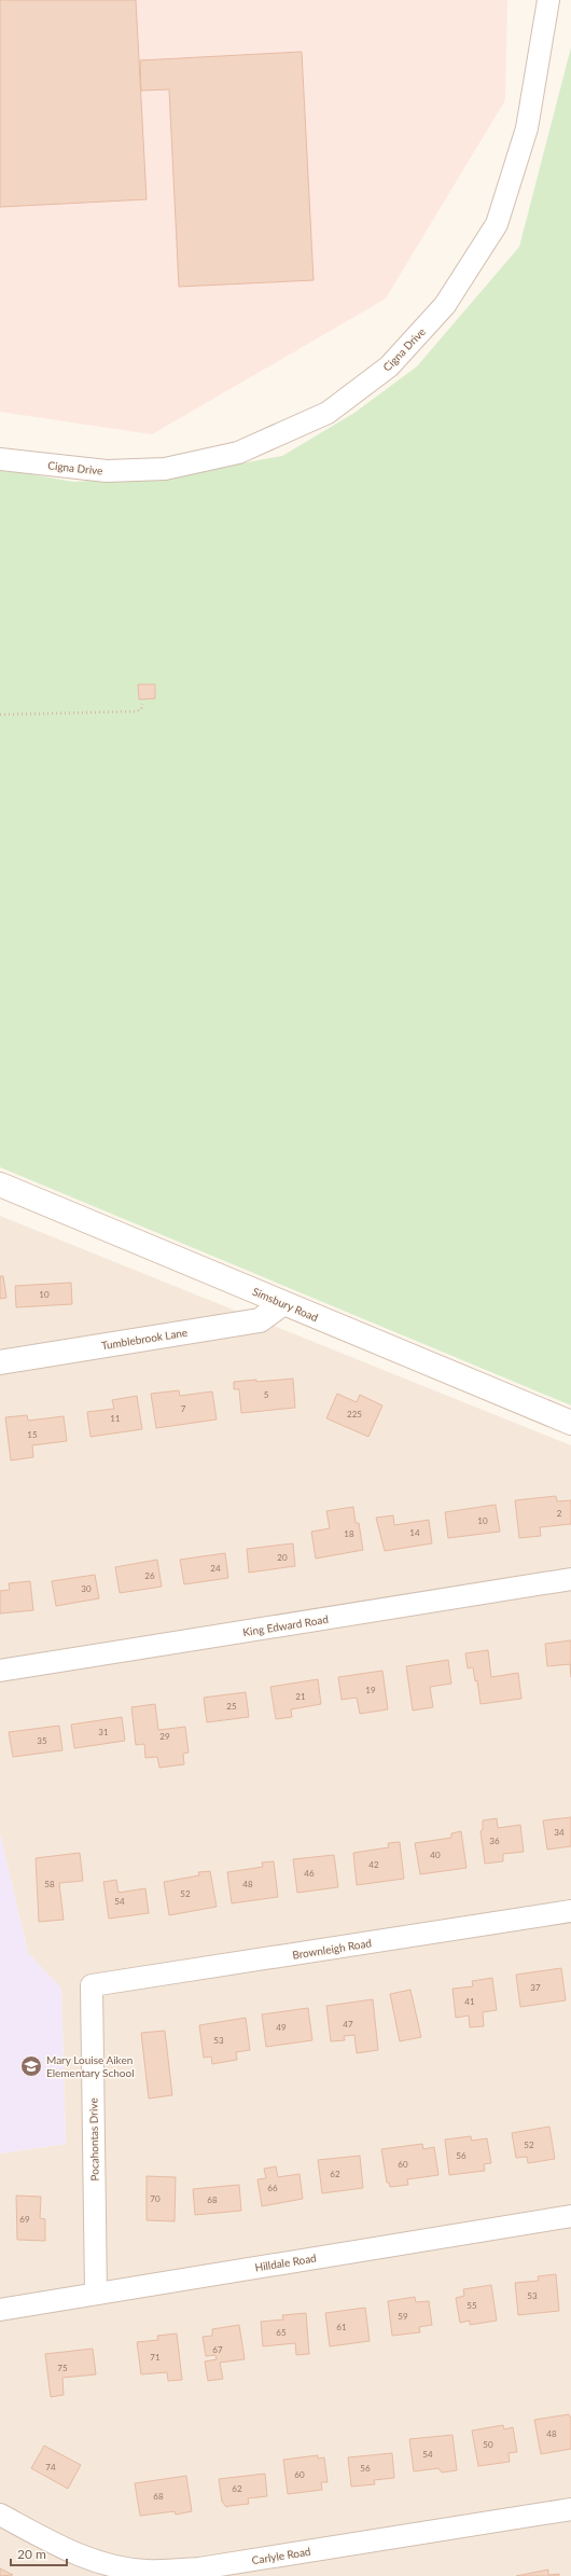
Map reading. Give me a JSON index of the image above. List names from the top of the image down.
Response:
{
  "streets": {
    "main road": ["Simsbury Road", "Tumblebrook Lane"],
    "street": [
      "Cigna Drive",
      "King Edward Road",
      "Brownleigh Road",
      "Pocahontas Drive",
      "Hilldale Road",
      "Carlyle Road"
    ]
  },
  "crossings": [
    ["Simsbury Road", "Tumblebrook Lane"],
    ["Brownleigh Road", "Pocahontas Drive"],
    ["Pocahontas Drive", "Hilldale Road"]
  ],
  "places": {
    "school or university": ["Mary Louise Aiken Elementary School"]
  },
  "house_numbers": [
    "10",
    "5",
    "7",
    "225",
    "11",
    "15",
    "2",
    "10",
    "14",
    "18",
    "20",
    "24",
    "26",
    "30",
    "19",
    "21",
    "25",
    "31",
    "29",
    "35",
    "34",
    "36",
    "40",
    "42",
    "46",
    "58",
    "48",
    "52",
    "54",
    "37",
    "41",
    "47",
    "49",
    "53",
    "52",
    "56",
    "60",
    "62",
    "66",
    "70",
    "68",
    "69",
    "53",
    "55",
    "59",
    "61",
    "65",
    "67",
    "71",
    "75",
    "48",
    "50",
    "54",
    "74",
    "56",
    "60",
    "62",
    "68"
  ],
  "scale_bar": "20 m"
}
